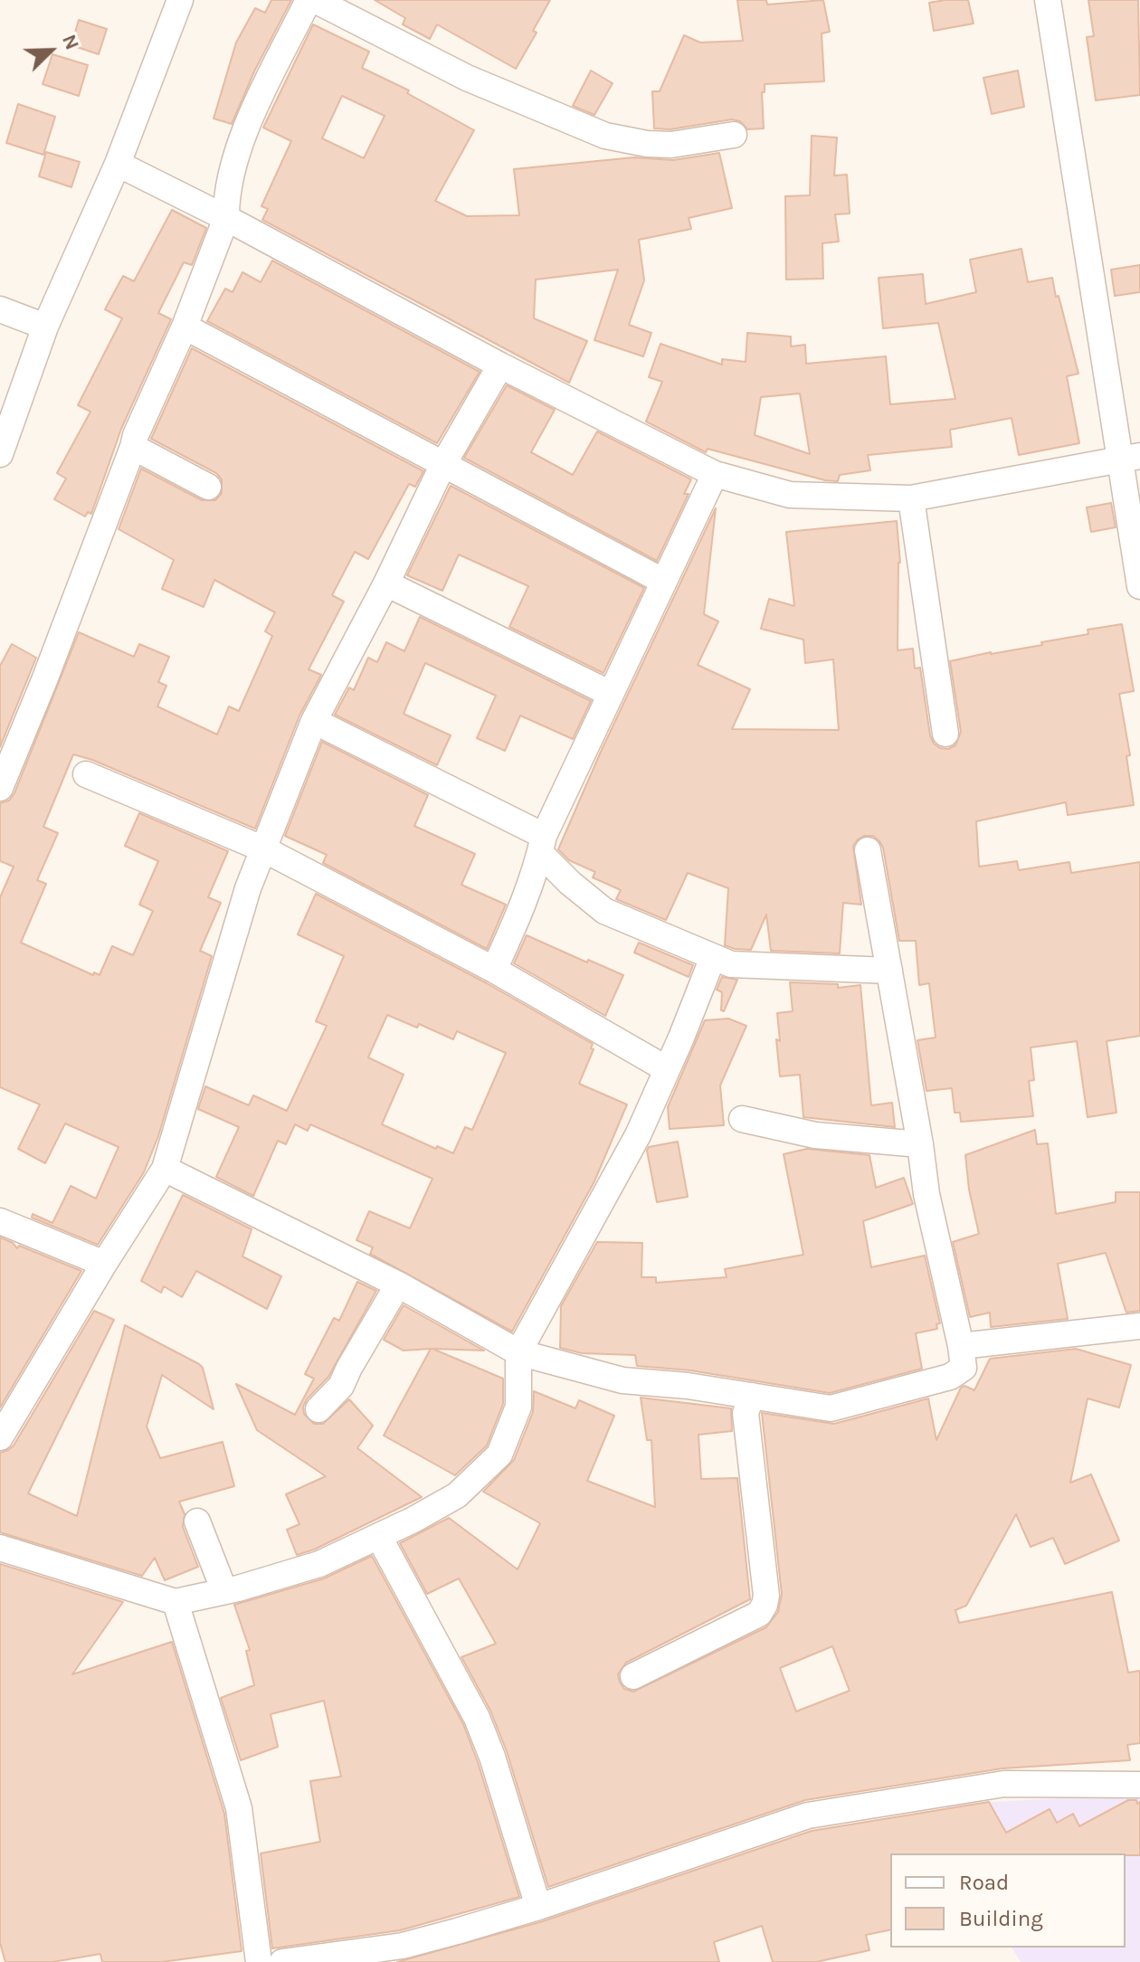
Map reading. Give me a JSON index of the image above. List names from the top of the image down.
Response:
{
  "legend": ["Road", "Building"],
  "north": "top right"
}
